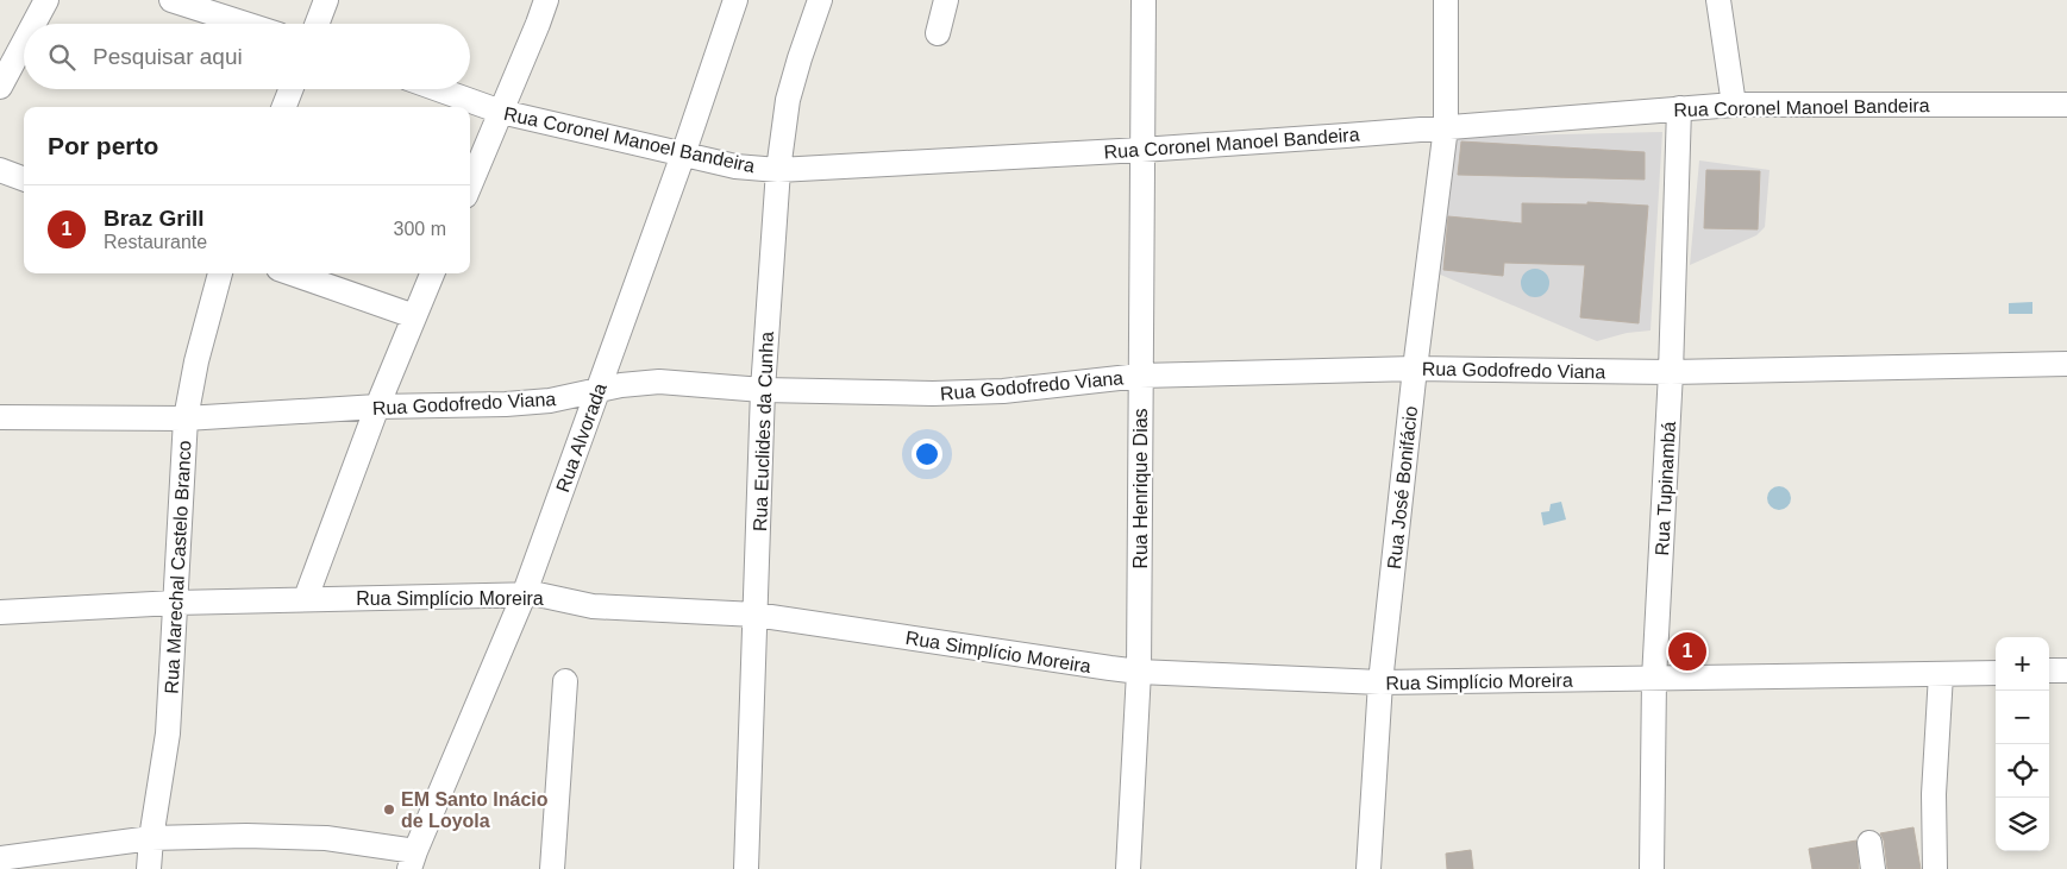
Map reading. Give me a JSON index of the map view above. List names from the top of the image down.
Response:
{
  "streets": {
    "street": [
      "Rua Coronel Manoel Bandeira",
      "Rua Godofredo Viana",
      "Rua Euclides da Cunha",
      "Rua Alvorada",
      "Rua José Bonifácio",
      "Rua Henrique Dias",
      "Rua Tupinambá",
      "Rua Marechal Castelo Branco",
      "Rua Simplício Moreira"
    ]
  },
  "crossings": [
    ["Rua Coronel Manoel Bandeira", "Rua Euclides da Cunha"],
    ["Rua Coronel Manoel Bandeira", "Rua Alvorada"],
    ["Rua Coronel Manoel Bandeira", "Rua José Bonifácio"],
    ["Rua Coronel Manoel Bandeira", "Rua Henrique Dias"],
    ["Rua Coronel Manoel Bandeira", "Rua Tupinambá"],
    ["Rua Godofredo Viana", "Rua Euclides da Cunha"],
    ["Rua Godofredo Viana", "Rua Alvorada"],
    ["Rua Godofredo Viana", "Rua José Bonifácio"],
    ["Rua Godofredo Viana", "Rua Henrique Dias"],
    ["Rua Godofredo Viana", "Rua Tupinambá"],
    ["Rua Godofredo Viana", "Rua Marechal Castelo Branco"],
    ["Rua Euclides da Cunha", "Rua Simplício Moreira"],
    ["Rua Alvorada", "Rua Simplício Moreira"],
    ["Rua José Bonifácio", "Rua Simplício Moreira"],
    ["Rua Henrique Dias", "Rua Simplício Moreira"],
    ["Rua Tupinambá", "Rua Simplício Moreira"],
    ["Rua Marechal Castelo Branco", "Rua Simplício Moreira"]
  ],
  "places": ["EM Santo Inácio de Loyola"],
  "page": {
    "search": "Pesquisar aqui",
    "heading": "Por perto",
    "list": [
      {
        "mark": "1",
        "name": "Braz Grill",
        "note": "Restaurante",
        "value": "300 m"
      }
    ],
    "pins": "1",
    "map_buttons": ["+", "−"]
  }
}
